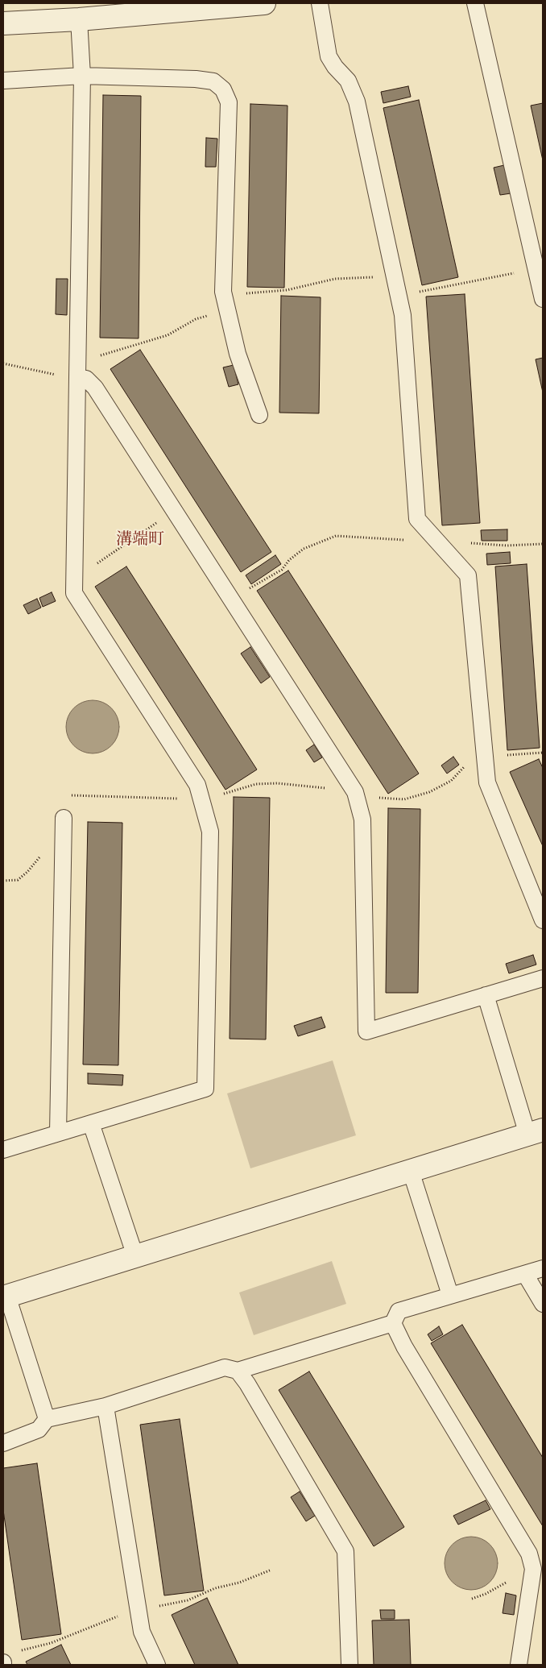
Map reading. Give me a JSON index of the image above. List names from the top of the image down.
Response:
{
  "districts": ["溝端町"]
}
